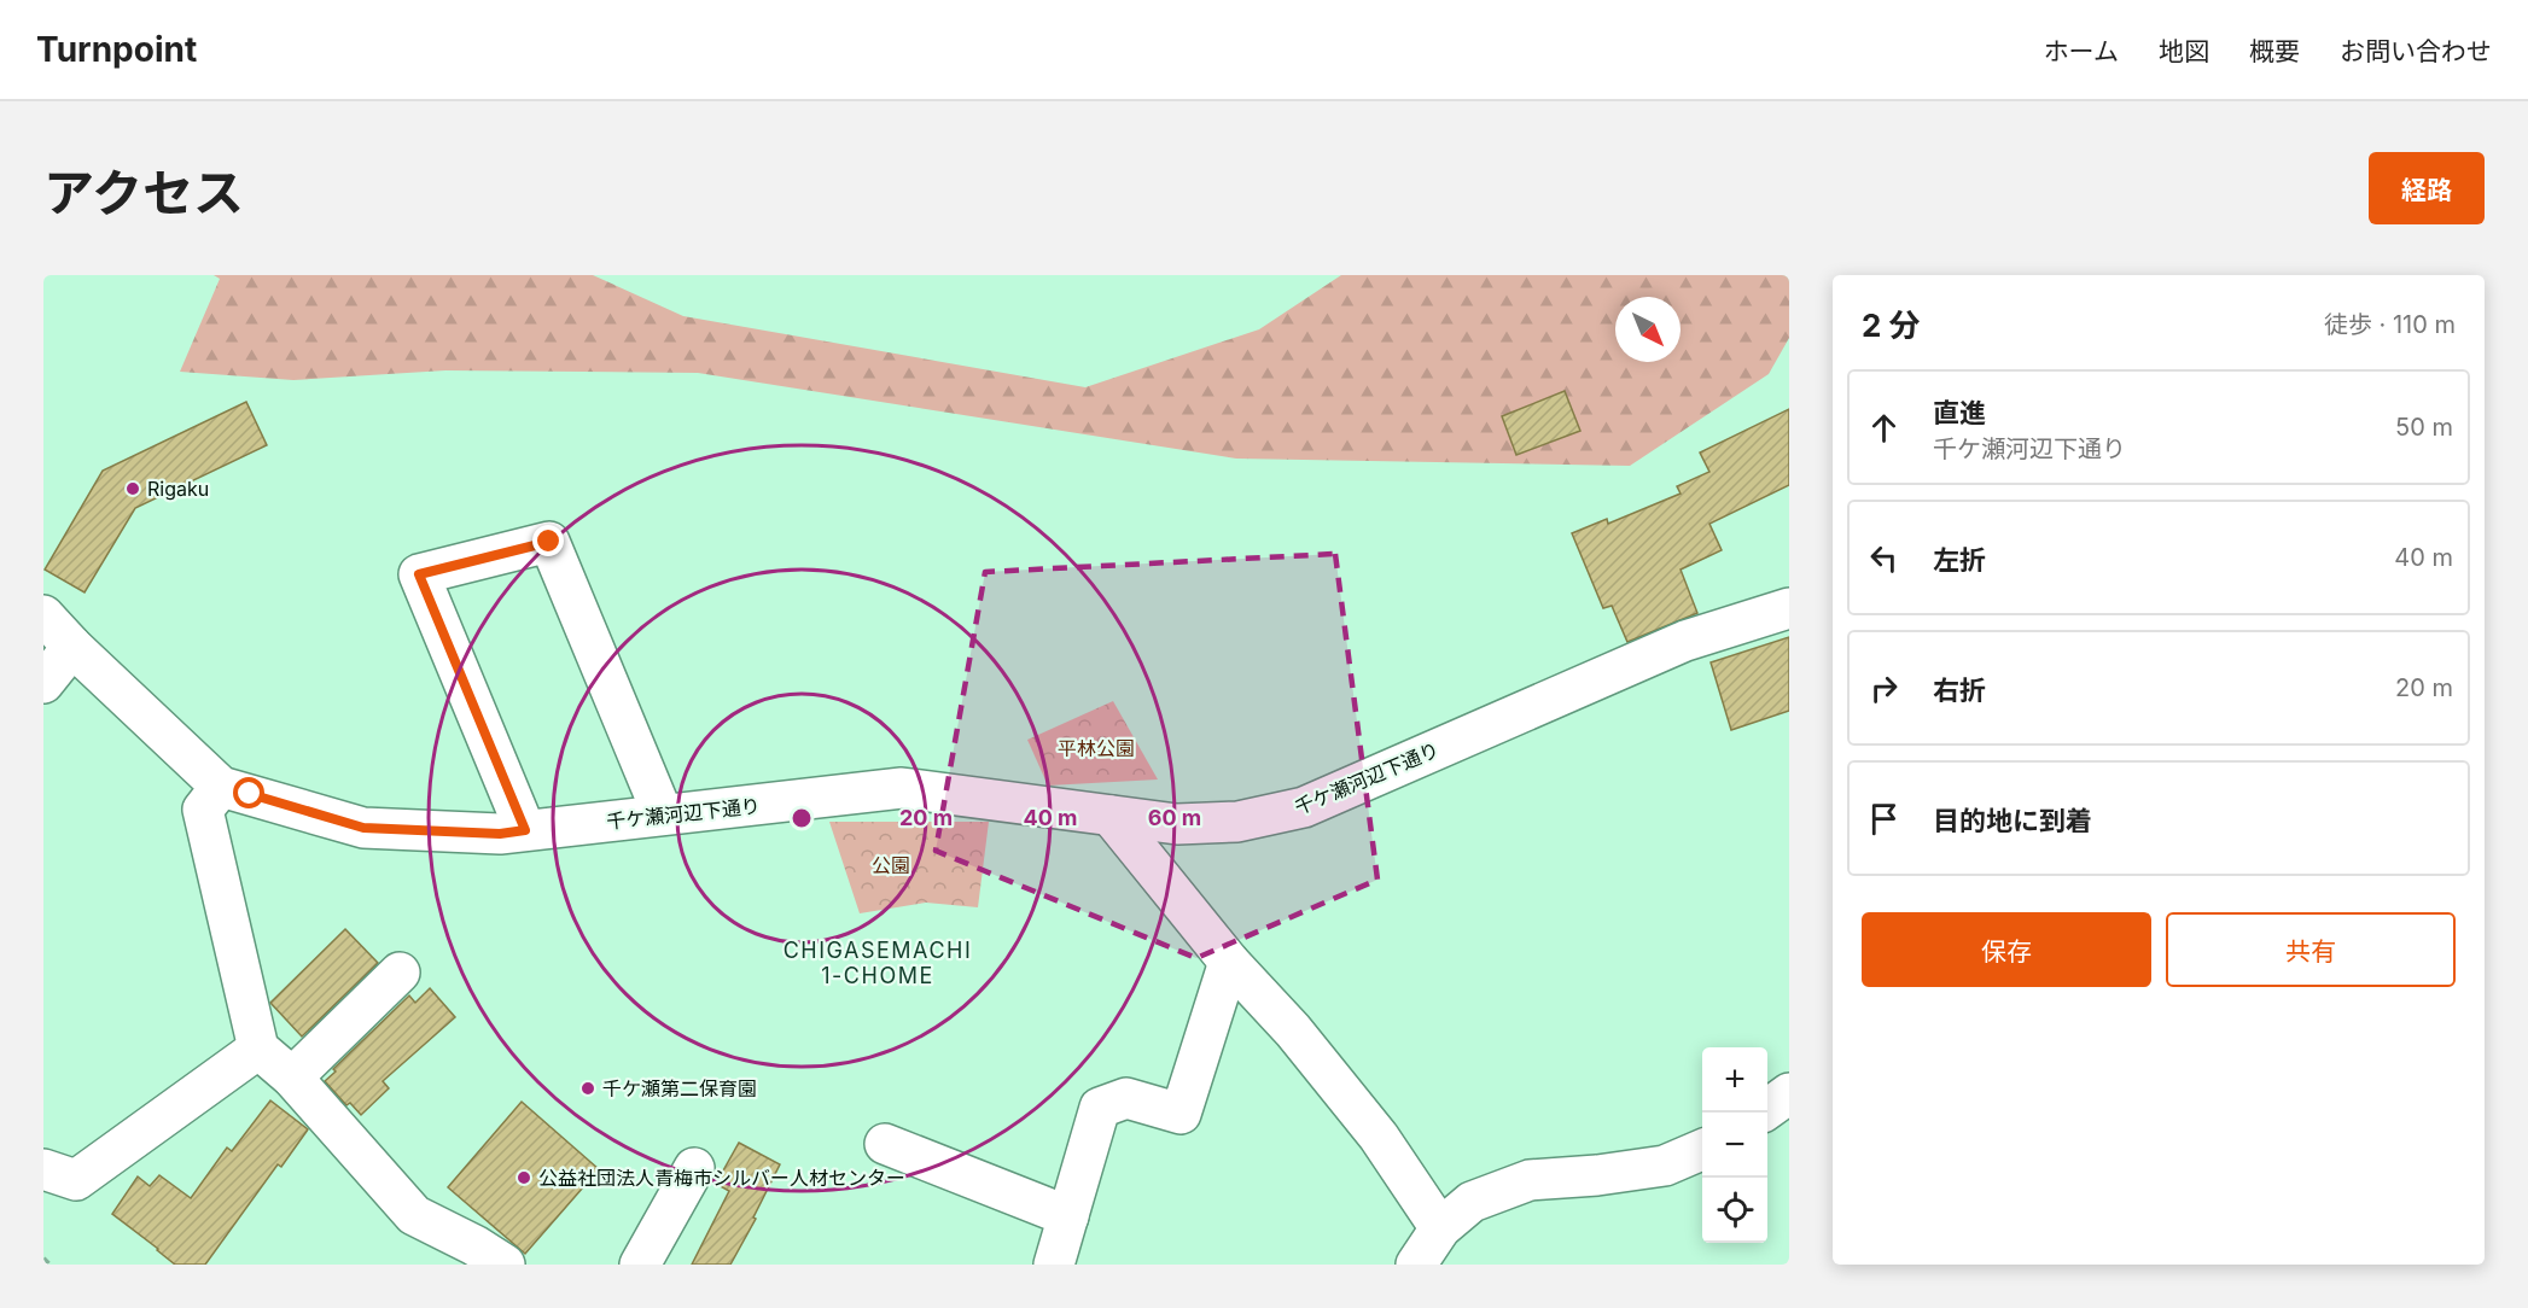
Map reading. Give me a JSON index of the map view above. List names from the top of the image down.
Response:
{
  "streets": {
    "street": ["千ケ瀬河辺下通り"]
  },
  "districts": ["CHIGASEMACHI 1-CHOME"],
  "parks": ["平林公園", "公園"],
  "places": ["Rigaku", "千ケ瀬第二保育園", "公益社団法人青梅市シルバー人材センター"],
  "north": "bottom right",
  "page": {
    "header": "Turnpoint",
    "nav": [
      "ホーム",
      "地図",
      "概要",
      "お問い合わせ"
    ],
    "title": "アクセス",
    "buttons": [
      "経路",
      ["保存", "共有"]
    ],
    "heading": ["2 分", "徒歩 · 110 m"],
    "list": [
      ["直進", "千ケ瀬河辺下通り", "50 m"],
      ["左折", "40 m"],
      ["右折", "20 m"],
      "目的地に到着"
    ],
    "map_buttons": ["+", "−"]
  },
  "rings": ["20 m", "40 m", "60 m"]
}
